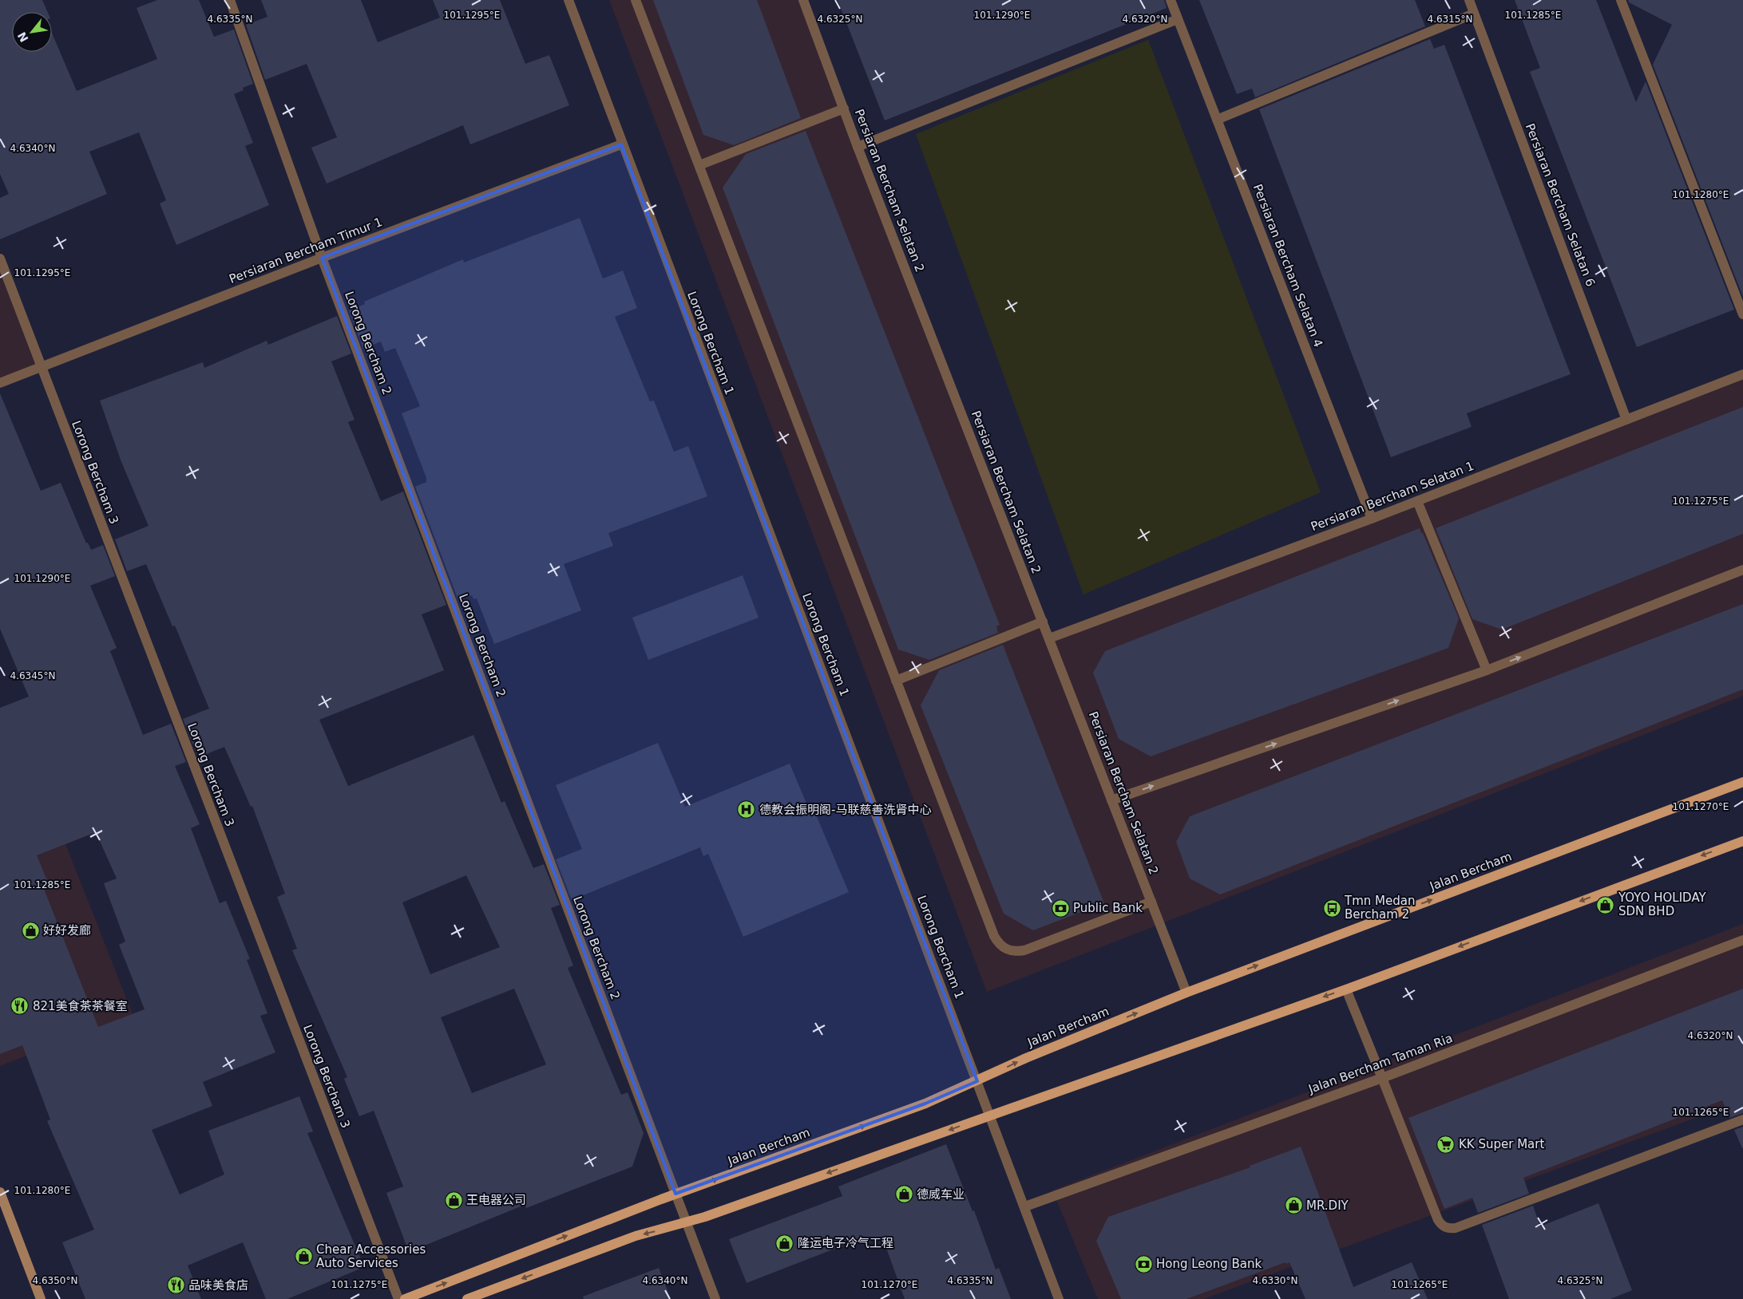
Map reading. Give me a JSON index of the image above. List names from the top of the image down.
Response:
{
  "streets": {
    "main road": ["Jalan Bercham"],
    "street": [
      "Persiaran Bercham Selatan 2",
      "Persiaran Bercham Selatan 6",
      "Persiaran Bercham Timur 1",
      "Persiaran Bercham Selatan 4",
      "Lorong Bercham 2",
      "Lorong Bercham 1",
      "Lorong Bercham 3",
      "Persiaran Bercham Selatan 1",
      "Jalan Bercham Taman Ria"
    ]
  },
  "crossings": [
    ["Persiaran Bercham Selatan 2", "Persiaran Bercham Selatan 1"],
    ["Persiaran Bercham Selatan 2", "Jalan Bercham"],
    ["Persiaran Bercham Selatan 6", "Persiaran Bercham Selatan 1"],
    ["Persiaran Bercham Timur 1", "Lorong Bercham 2"],
    ["Persiaran Bercham Timur 1", "Lorong Bercham 1"],
    ["Persiaran Bercham Timur 1", "Lorong Bercham 3"],
    ["Persiaran Bercham Selatan 4", "Persiaran Bercham Selatan 1"],
    ["Lorong Bercham 2", "Jalan Bercham"],
    ["Lorong Bercham 1", "Jalan Bercham"],
    ["Lorong Bercham 1", "Jalan Bercham Taman Ria"]
  ],
  "places": {
    "hospital": ["德教会振明阁-马联慈善洗肾中心"],
    "shop": [
      "YOYO HOLIDAY SDN BHD",
      "好好发廊",
      "德威车业",
      "王电器公司",
      "MR.DIY",
      "隆运电子冷气工程",
      "Chear Accessories Auto Services"
    ],
    "bank": ["Public Bank", "Hong Leong Bank"],
    "bus stop": ["Tmn Medan Bercham 2"],
    "restaurant": ["821美食茶茶餐室", "品味美食店"],
    "supermarket": ["KK Super Mart"]
  },
  "north": "bottom left",
  "coordinates": [
    "101.1295°E",
    "101.1290°E",
    "101.1285°E",
    "4.6335°N",
    "4.6325°N",
    "4.6320°N",
    "4.6315°N",
    "4.6340°N",
    "101.1280°E",
    "101.1275°E",
    "4.6345°N",
    "101.1270°E",
    "101.1265°E",
    "4.6350°N",
    "4.6330°N"
  ]
}
